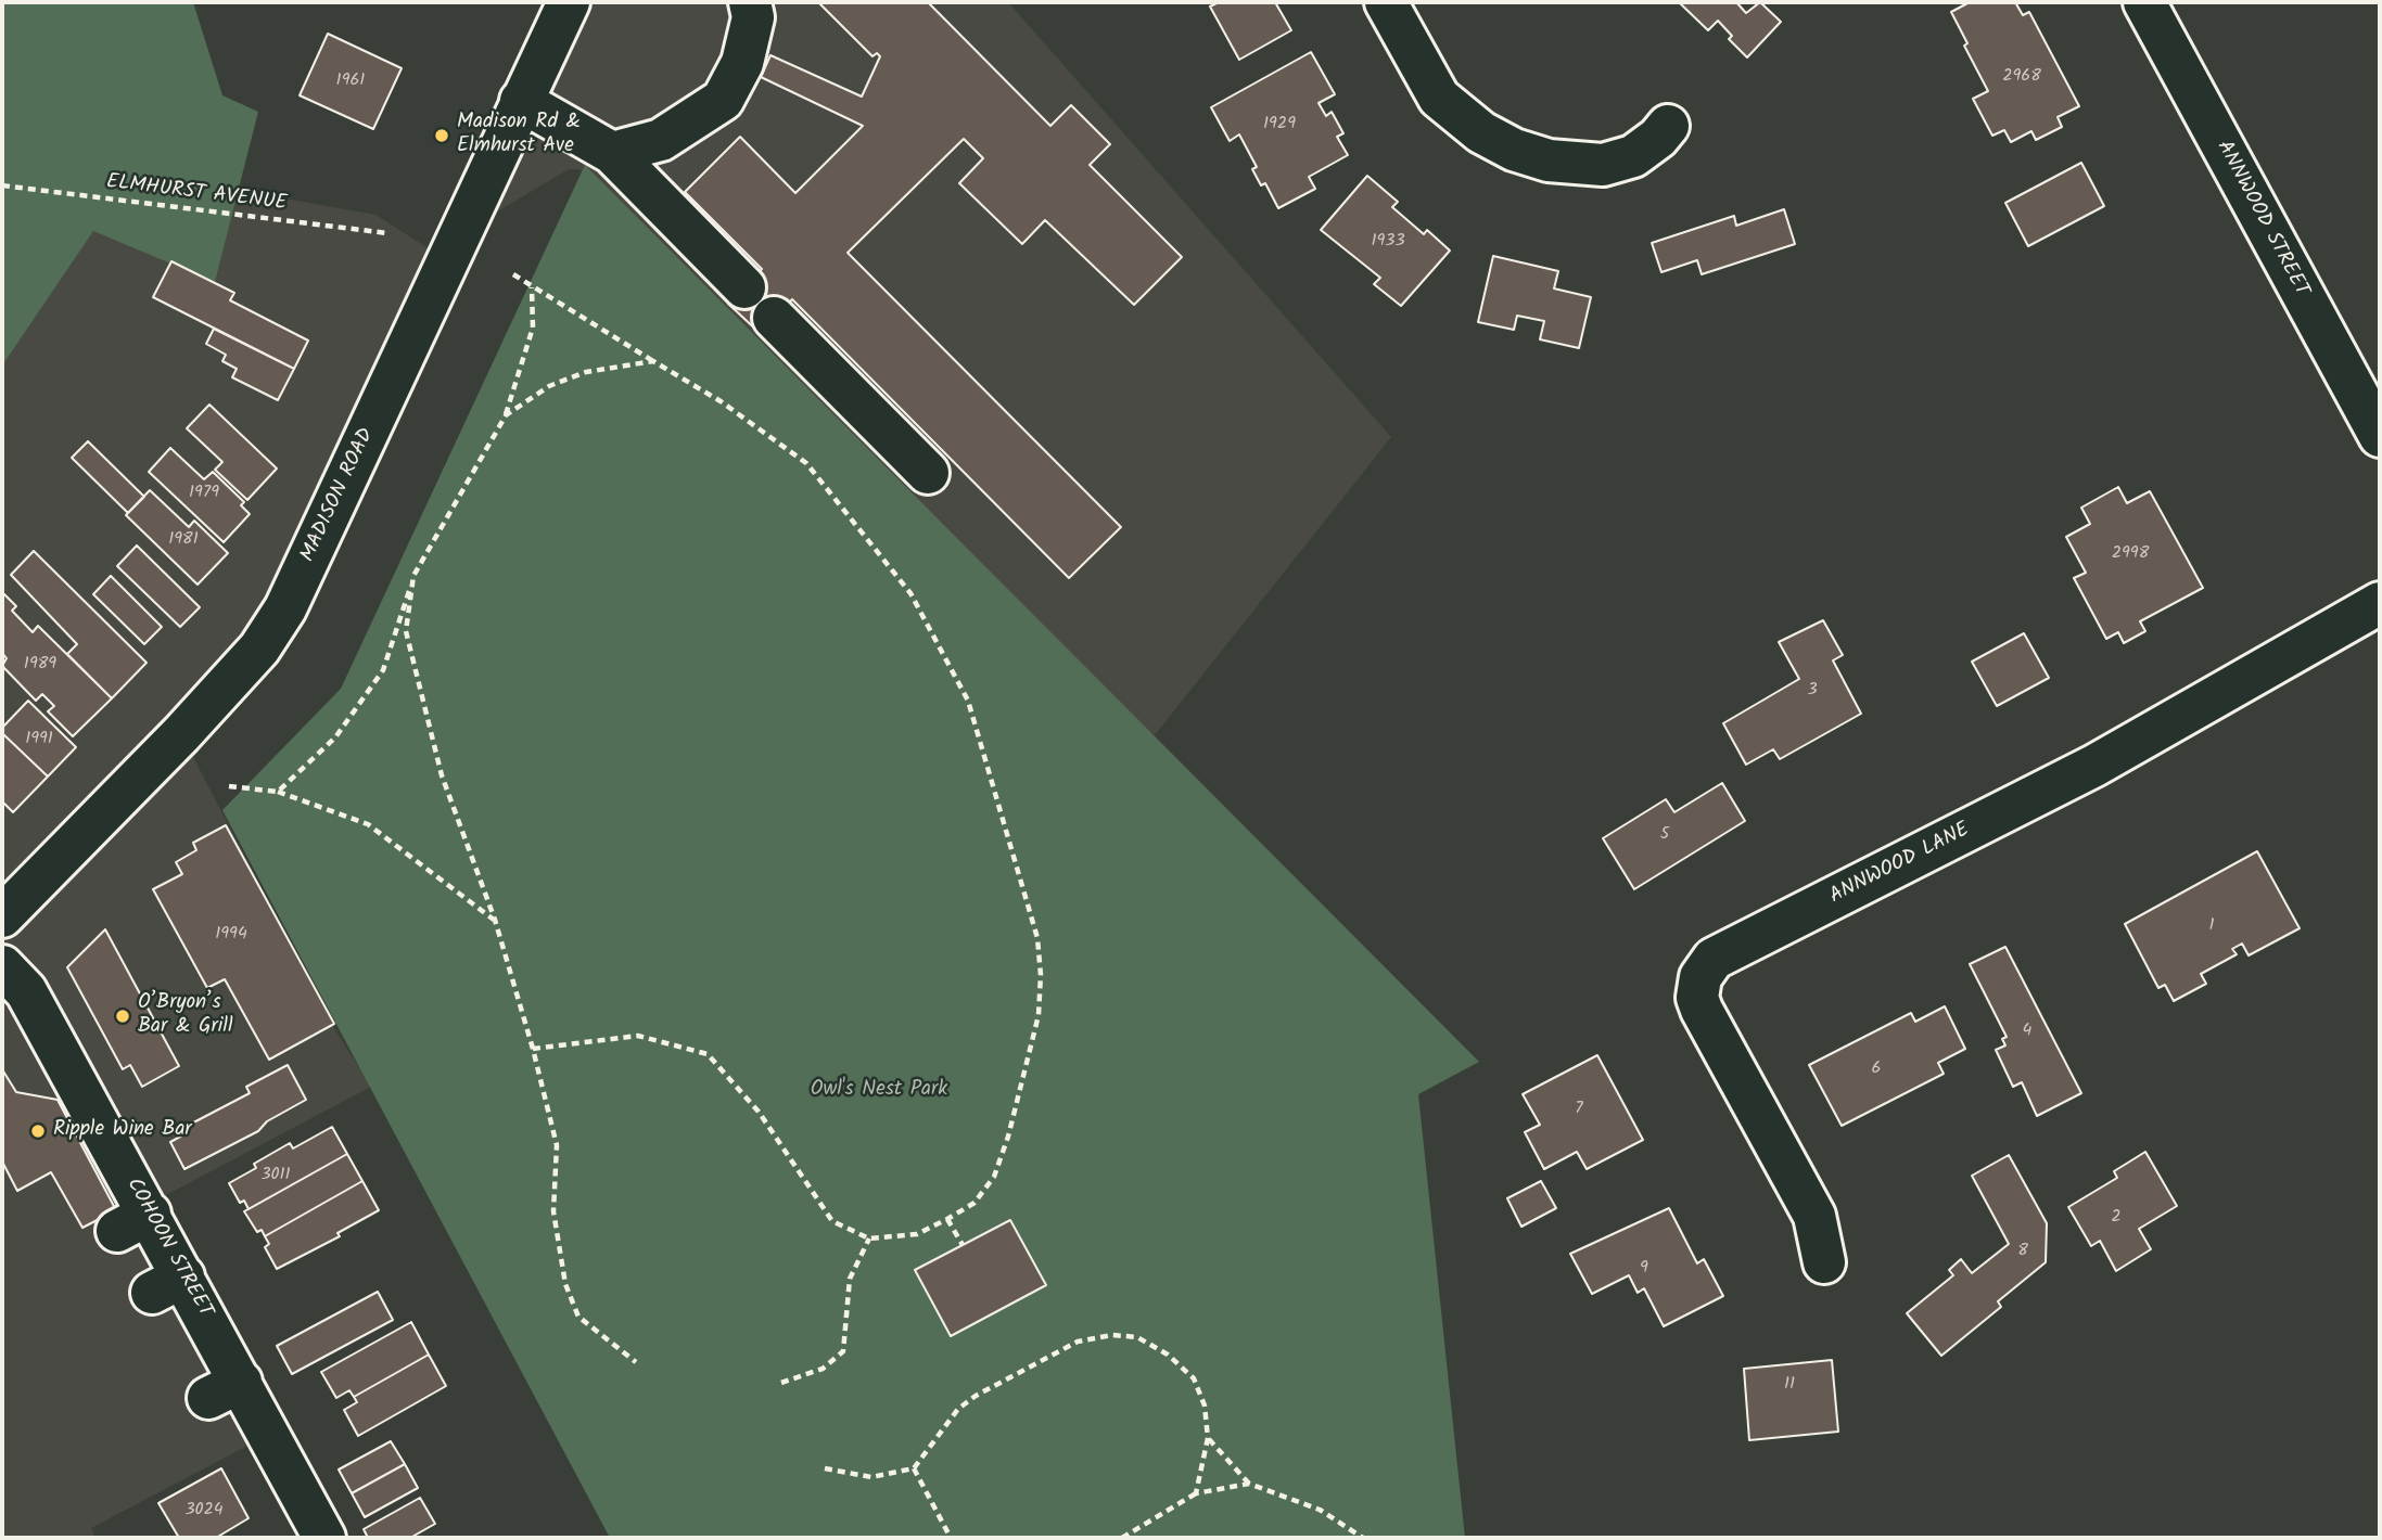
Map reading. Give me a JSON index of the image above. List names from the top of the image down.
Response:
{
  "streets": {
    "street": [
      "ANNWOOD STREET",
      "MADISON ROAD",
      "ANNWOOD LANE",
      "COHOON STREET"
    ],
    "path": ["ELMHURST AVENUE"]
  },
  "parks": ["Owl's Nest Park"],
  "places": ["Madison Rd & Elmhurst Ave", "O’Bryon’s Bar & Grill", "Ripple Wine Bar"],
  "house_numbers": [
    "2968",
    "1961",
    "1929",
    "1933",
    "1979",
    "1981",
    "2998",
    "1989",
    "3",
    "1991",
    "5",
    "1",
    "1994",
    "4",
    "6",
    "7",
    "3011",
    "2",
    "8",
    "9",
    "11",
    "3024"
  ]
}
